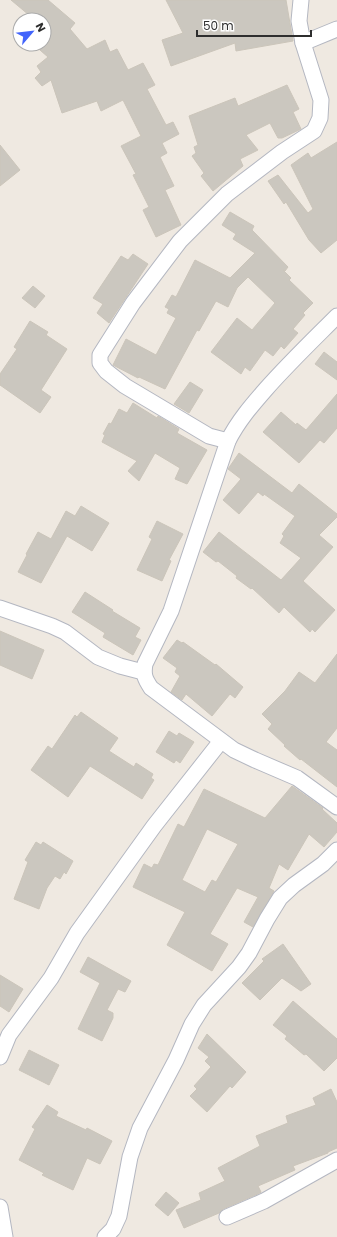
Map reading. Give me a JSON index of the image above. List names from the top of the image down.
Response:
{
  "scale_bar": "50 m",
  "north": "top right"
}
